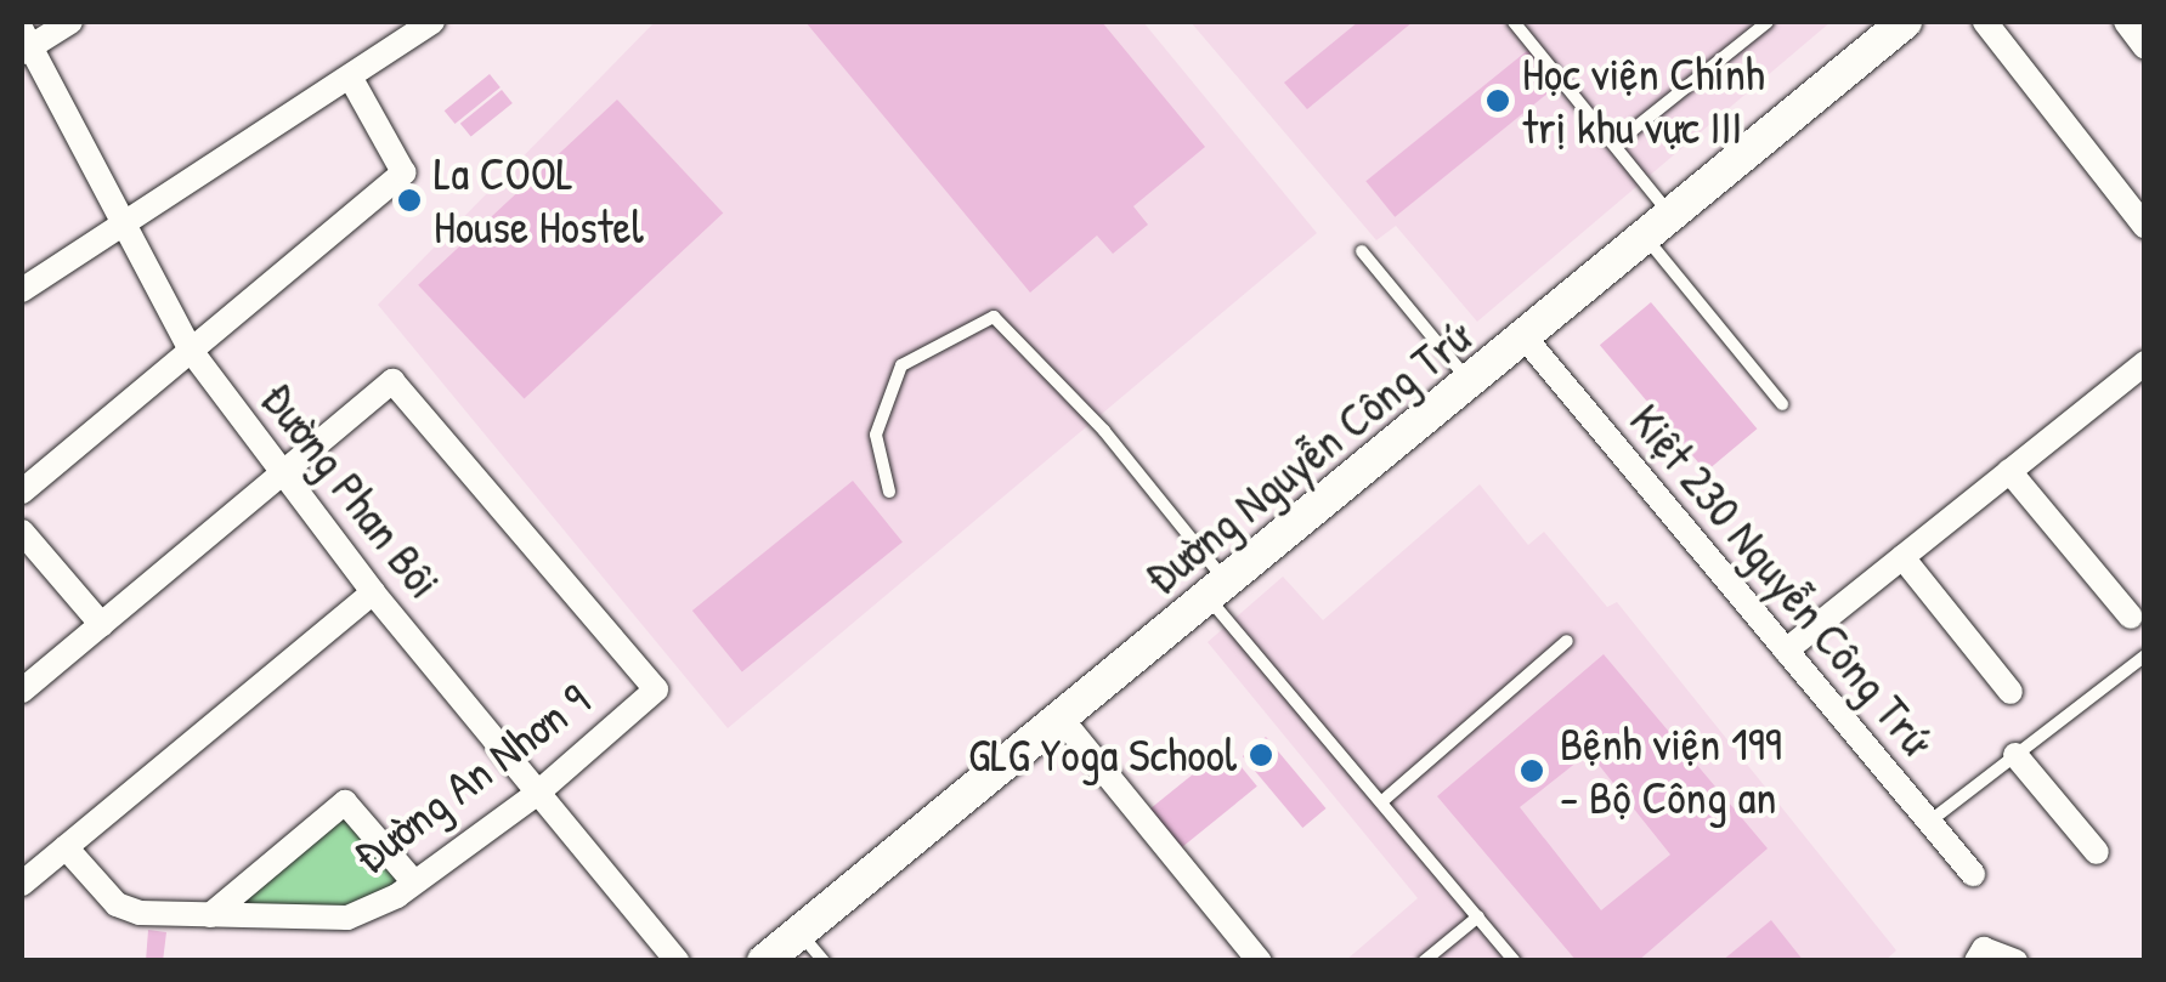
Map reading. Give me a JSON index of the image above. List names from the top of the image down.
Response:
{
  "streets": {
    "street": [
      "Đường Nguyễn Công Trứ",
      "Đường Phan Bôi",
      "Kiệt 230 Nguyễn Công Trứ",
      "Đường An Nhơn 9"
    ]
  },
  "crossings": [
    ["Đường Nguyễn Công Trứ", "Kiệt 230 Nguyễn Công Trứ"],
    ["Đường Phan Bôi", "Đường An Nhơn 9"]
  ],
  "places": [
    "Học viện Chính trị khu vực III",
    "La COOL House Hostel",
    "GLG Yoga School",
    "Bệnh viện 199 - Bộ Công an"
  ]
}
